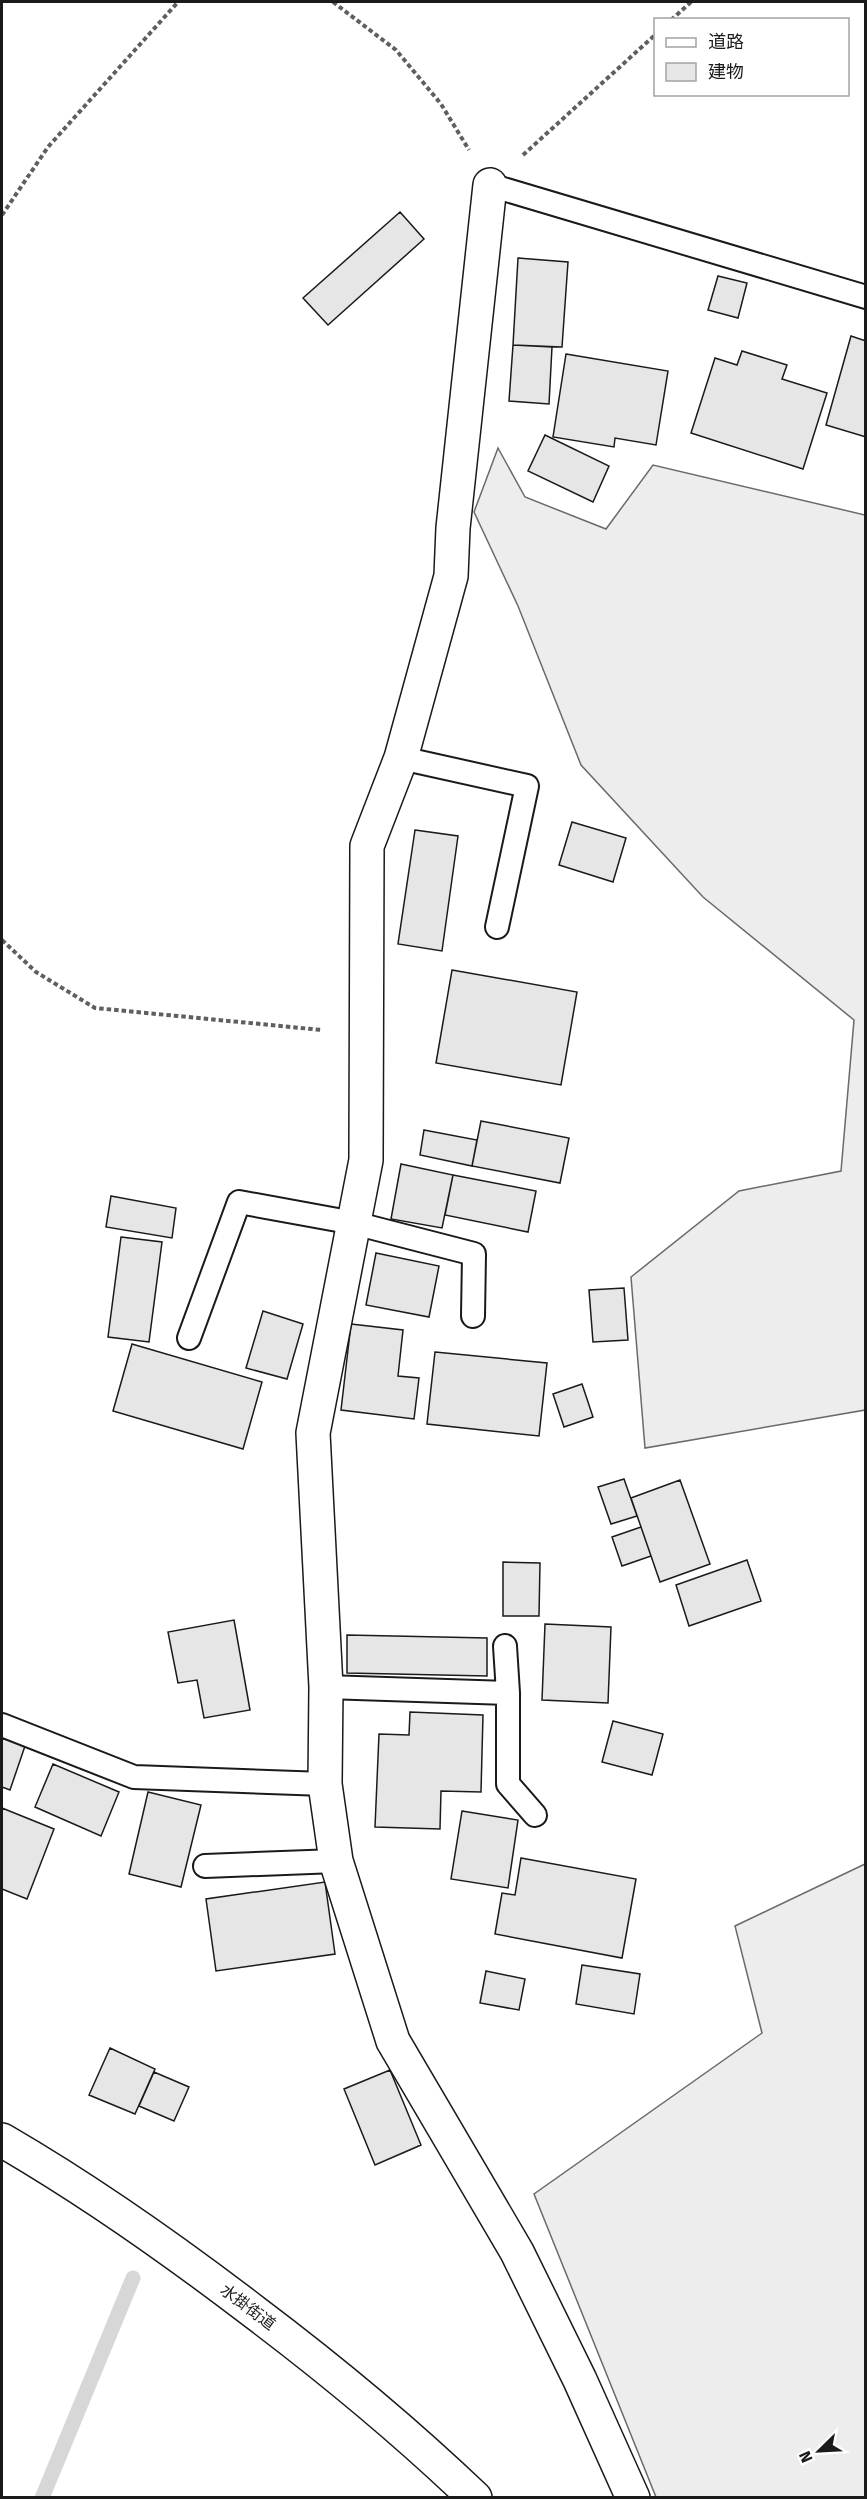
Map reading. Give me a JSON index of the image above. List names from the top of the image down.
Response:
{
  "streets": {
    "street": ["水掛街道"]
  },
  "legend": ["道路", "建物"],
  "north": "bottom left"
}
